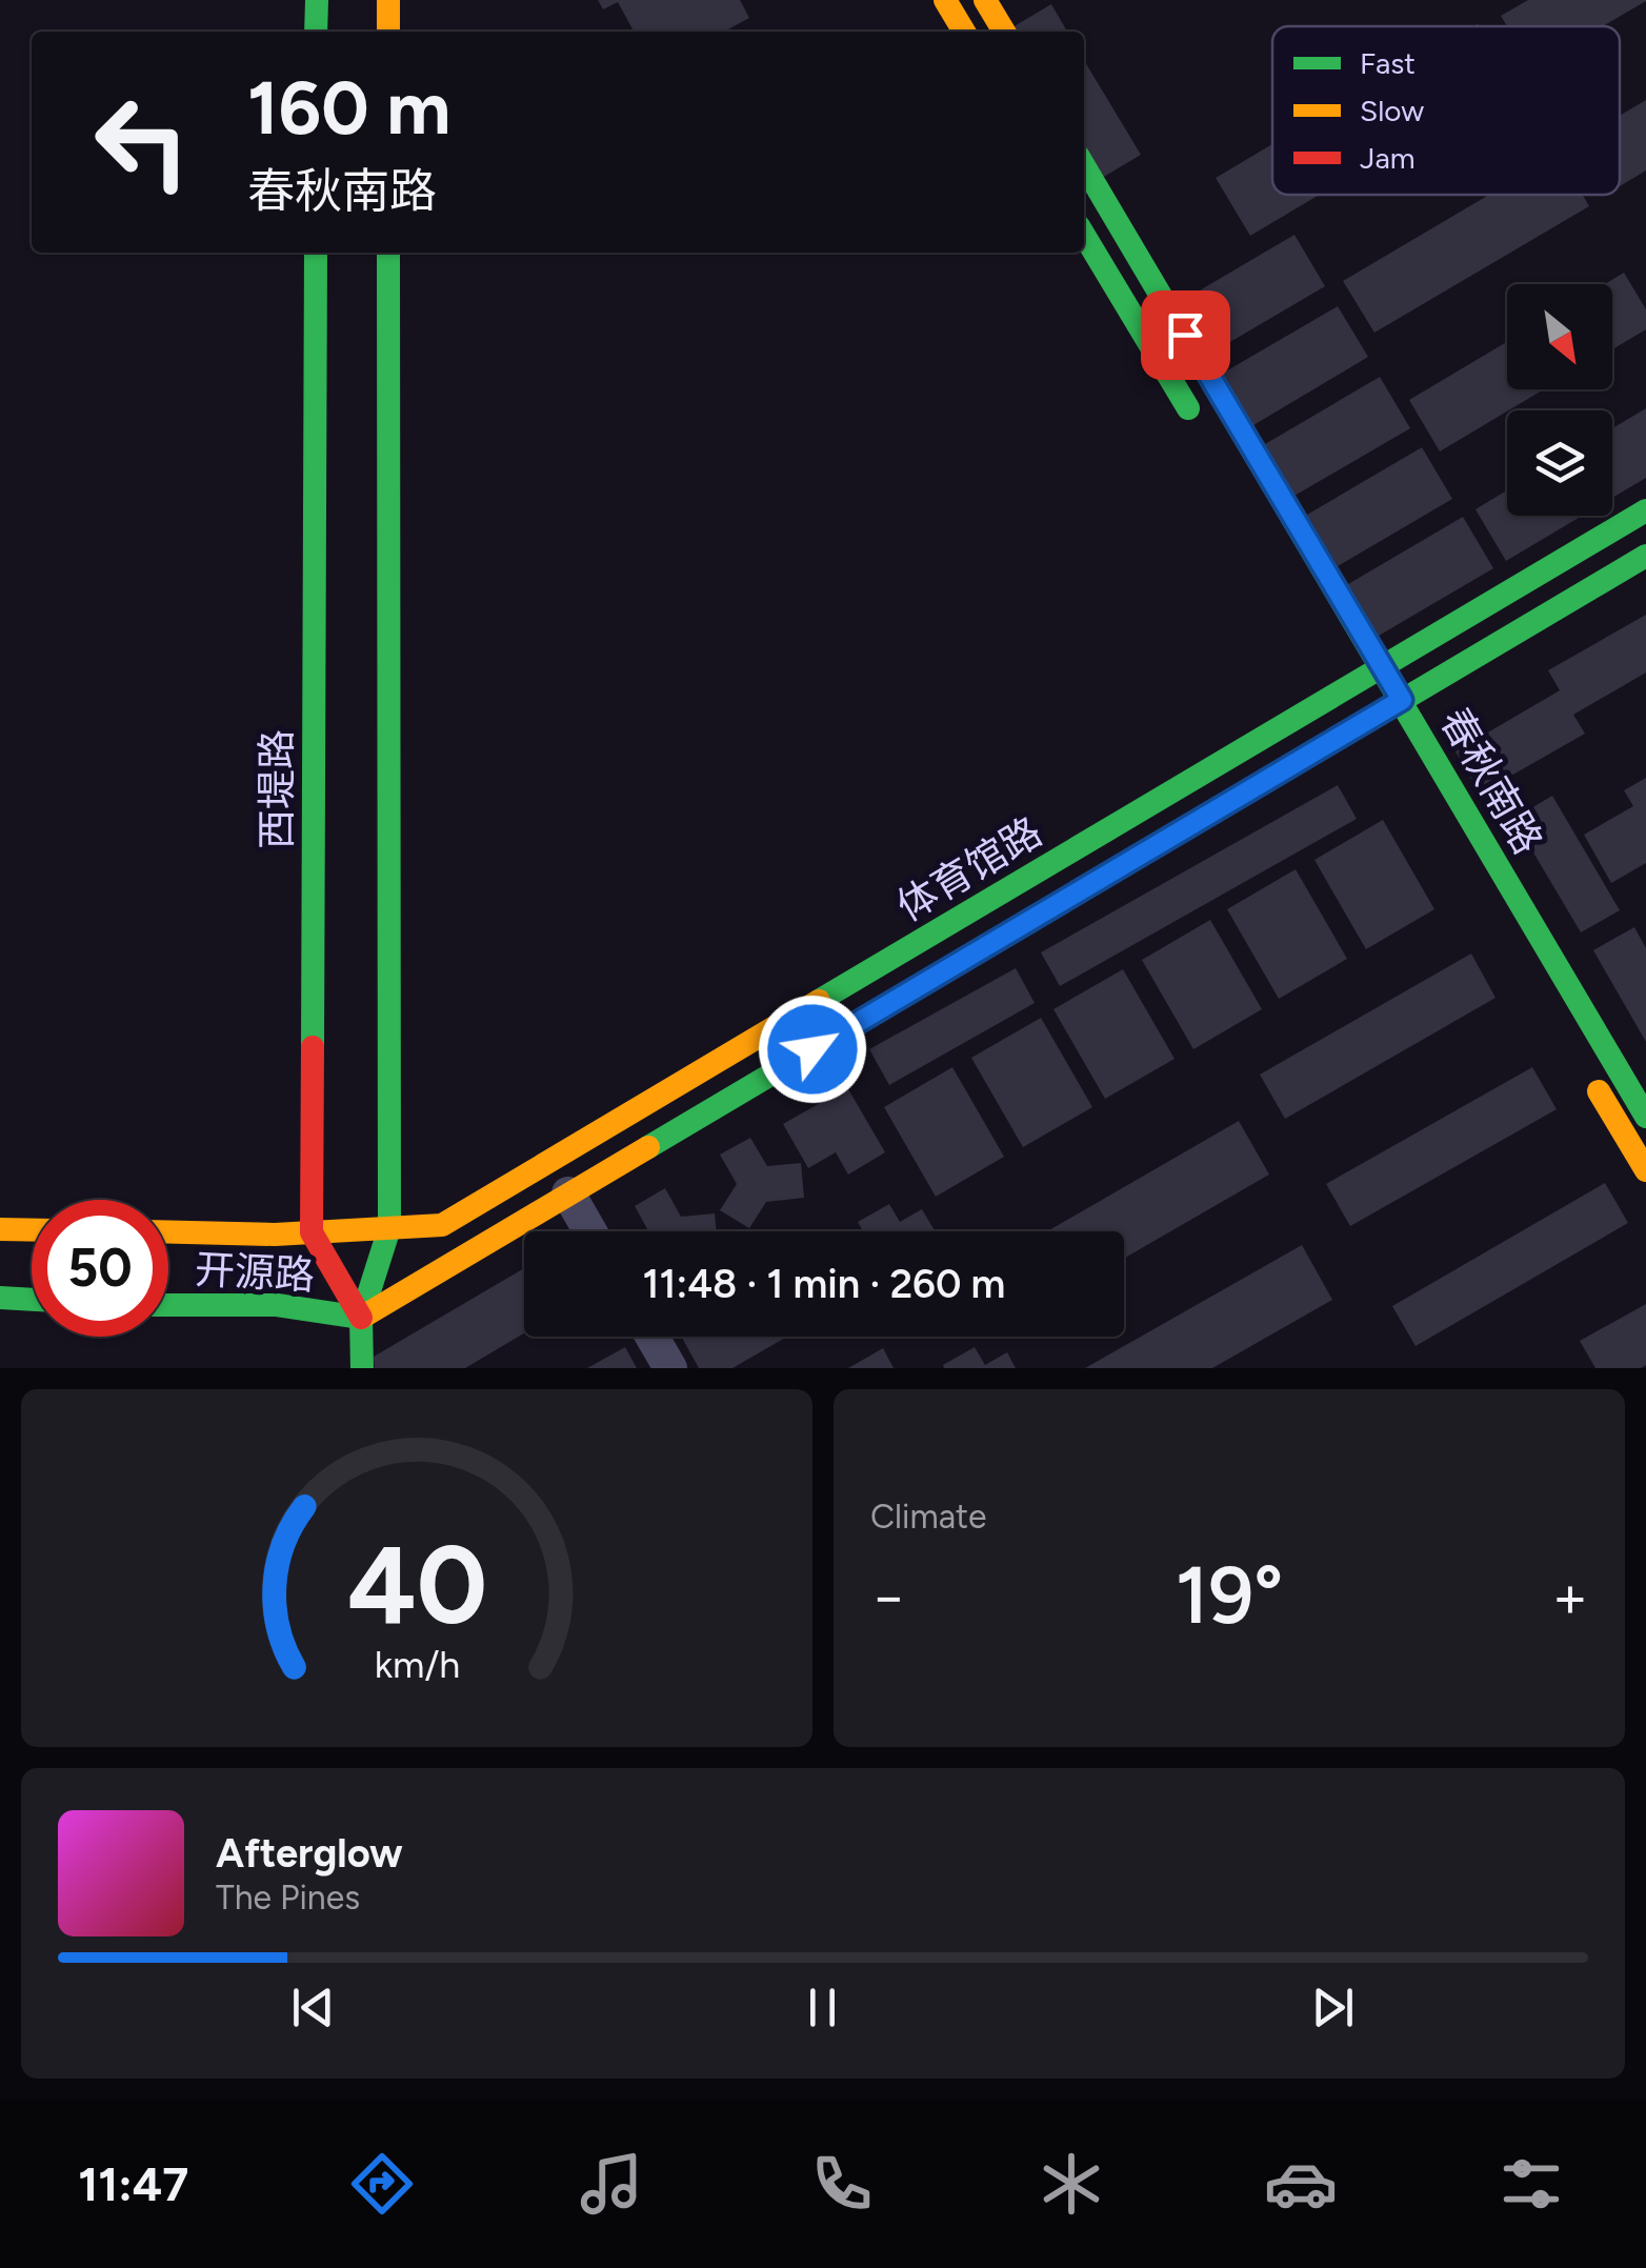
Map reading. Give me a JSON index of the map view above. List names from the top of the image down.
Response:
{
  "streets": {
    "street": [
      "春秋南路",
      "西堤路",
      "体育馆路",
      "开源路"
    ]
  },
  "crossings": [
    ["春秋南路", "体育馆路"],
    ["西堤路", "体育馆路"],
    ["西堤路", "开源路"],
    ["体育馆路", "开源路"]
  ],
  "legend": ["Fast", "Slow", "Jam"],
  "north": "bottom right",
  "page": {
    "turn": ["160 m", "春秋南路"],
    "limit": "50",
    "trip": "11:48 · 1 min · 260 m",
    "tile": "Climate",
    "heat": ["−", "19°", "+"],
    "song": ["Afterglow", "The Pines"],
    "tabs": "11:47",
    "gauge": ["40", "km/h"]
  }
}
